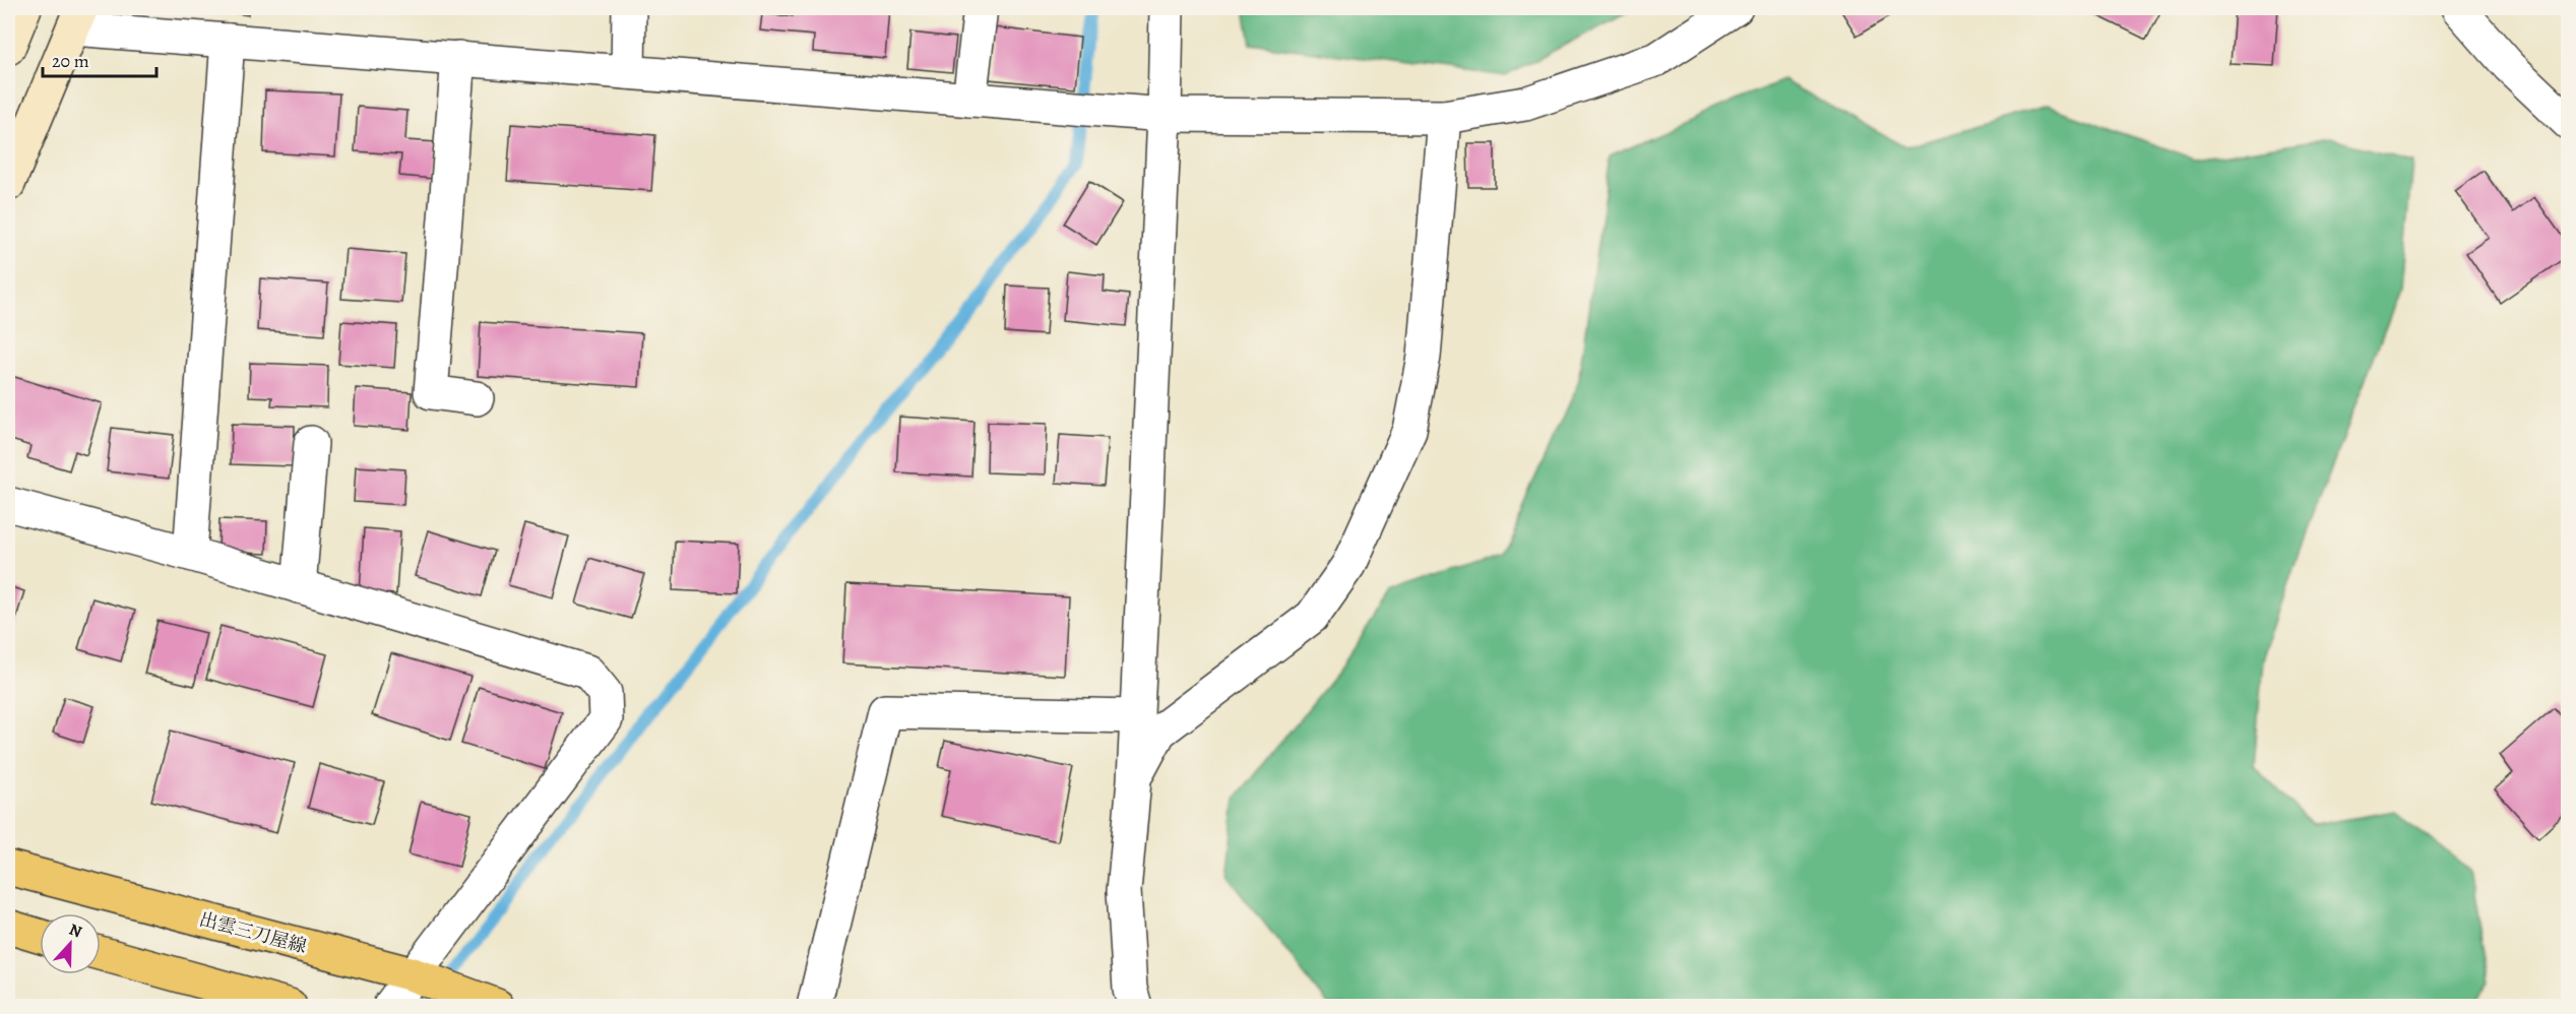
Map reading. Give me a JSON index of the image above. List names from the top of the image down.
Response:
{
  "streets": {
    "main road": ["出雲三刀屋線"]
  },
  "scale_bar": "20 m",
  "north": "top"
}
